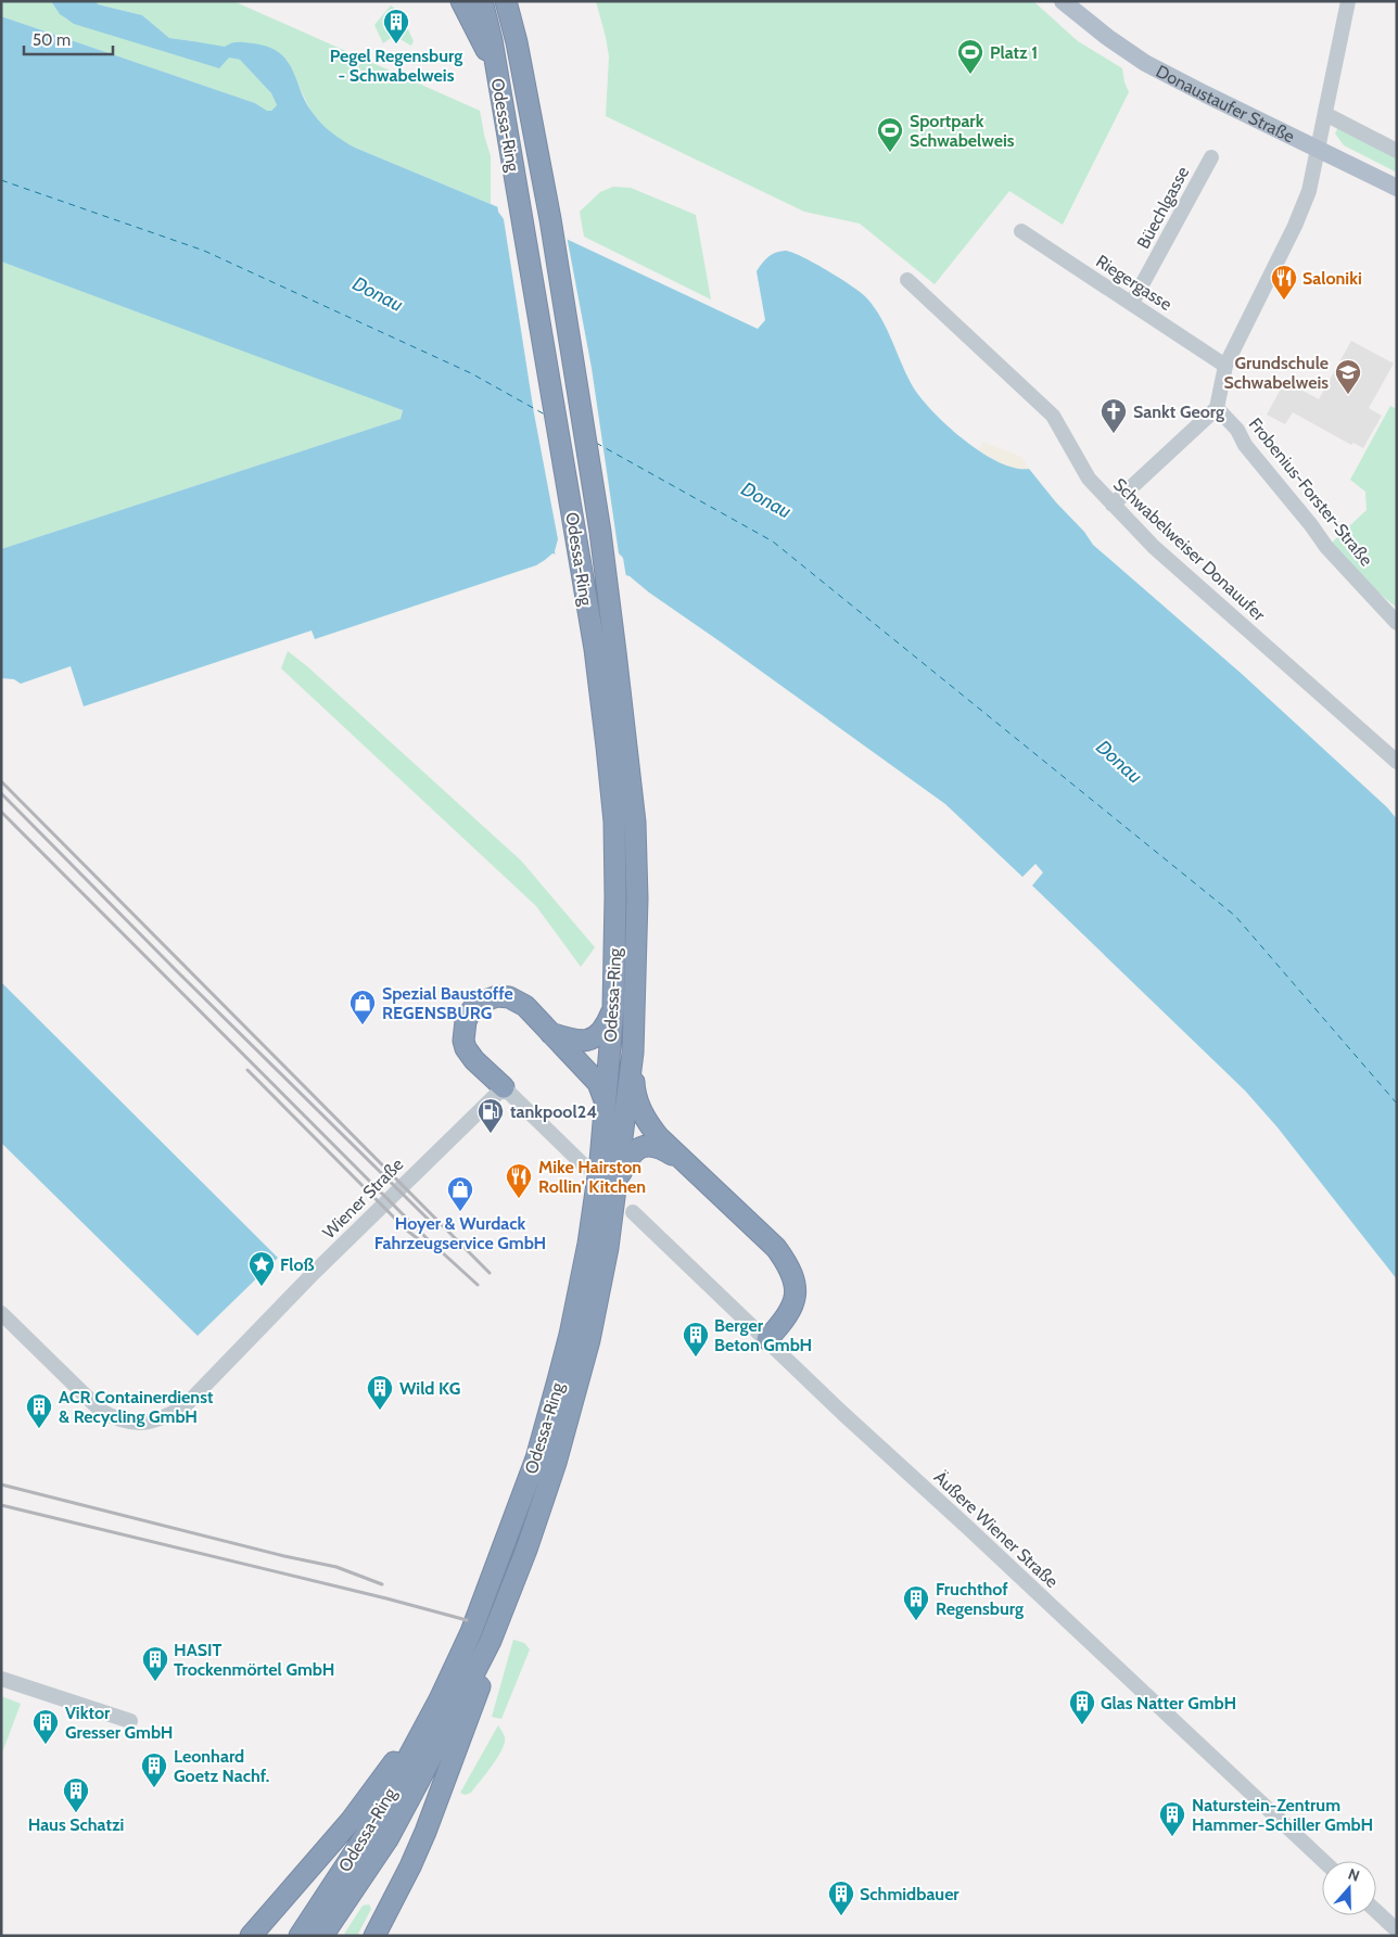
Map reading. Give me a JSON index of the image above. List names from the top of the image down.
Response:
{
  "streets": {
    "highway": ["Odessa-Ring"],
    "main road": ["Donaustaufer Straße"],
    "street": [
      "Büechlgasse",
      "Riegergasse",
      "Frobenius-Forster-Straße",
      "Schwabelweiser Donauufer",
      "Wiener Straße",
      "Äußere Wiener Straße"
    ]
  },
  "crossings": [
    ["Büechlgasse", "Riegergasse"]
  ],
  "water": ["Donau"],
  "places": {
    "building": [
      "Pegel Regensburg - Schwabelweis",
      "Berger Beton GmbH",
      "Wild KG",
      "ACR Containerdienst & Recycling GmbH",
      "Fruchthof Regensburg",
      "HASIT Trockenmörtel GmbH",
      "Glas Natter GmbH",
      "Viktor Gresser GmbH",
      "Leonhard Goetz Nachf.",
      "Haus Schatzi",
      "Naturstein-Zentrum Hammer-Schiller GmbH",
      "Schmidbauer"
    ],
    "sports": ["Platz 1", "Sportpark Schwabelweis"],
    "restaurant": ["Saloniki", "Mike Hairston Rollin' Kitchen"],
    "school or university": ["Grundschule Schwabelweis"],
    "church": ["Sankt Georg"],
    "shop": ["Spezial Baustoffe REGENSBURG", "Hoyer & Wurdack Fahrzeugservice GmbH"],
    "fuel station": ["tankpool24"],
    "place": ["Floß"]
  },
  "scale_bar": "50 m",
  "north": "top"
}
